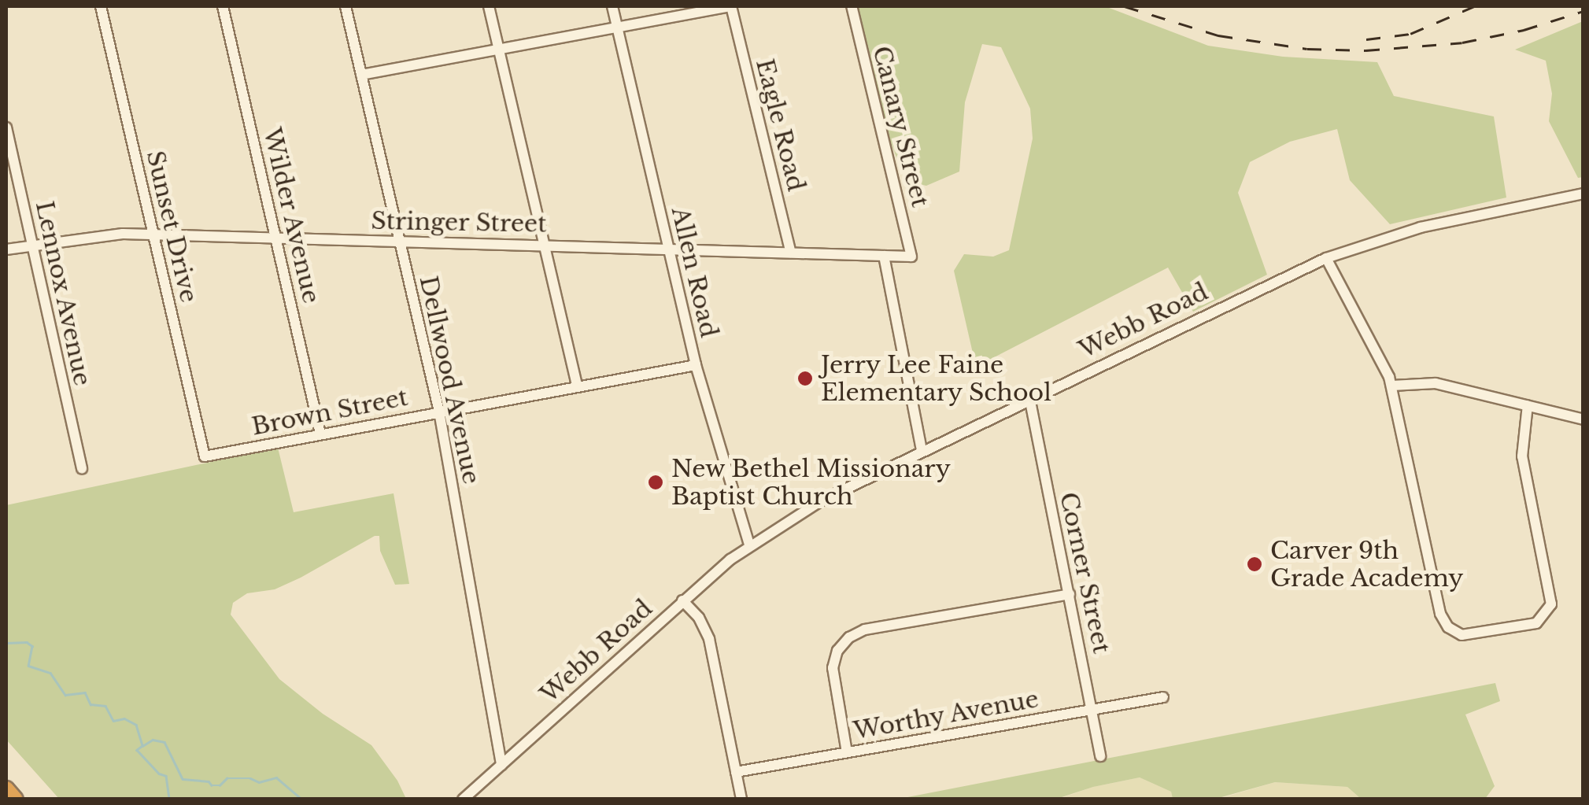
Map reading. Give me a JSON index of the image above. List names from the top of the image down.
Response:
{
  "streets": {
    "street": [
      "Eagle Road",
      "Canary Street",
      "Wilder Avenue",
      "Stringer Street",
      "Sunset Drive",
      "Allen Road",
      "Lennox Avenue",
      "Webb Road",
      "Dellwood Avenue",
      "Brown Street",
      "Corner Street",
      "Worthy Avenue"
    ]
  },
  "crossings": [
    ["Eagle Road", "Stringer Street"],
    ["Canary Street", "Stringer Street"],
    ["Wilder Avenue", "Stringer Street"],
    ["Wilder Avenue", "Brown Street"],
    ["Stringer Street", "Sunset Drive"],
    ["Stringer Street", "Allen Road"],
    ["Stringer Street", "Lennox Avenue"],
    ["Stringer Street", "Dellwood Avenue"],
    ["Sunset Drive", "Brown Street"],
    ["Allen Road", "Webb Road"],
    ["Allen Road", "Brown Street"],
    ["Webb Road", "Dellwood Avenue"],
    ["Webb Road", "Corner Street"],
    ["Dellwood Avenue", "Brown Street"],
    ["Corner Street", "Worthy Avenue"]
  ],
  "places": ["Jerry Lee Faine Elementary School", "New Bethel Missionary Baptist Church", "Carver 9th Grade Academy"]
}
